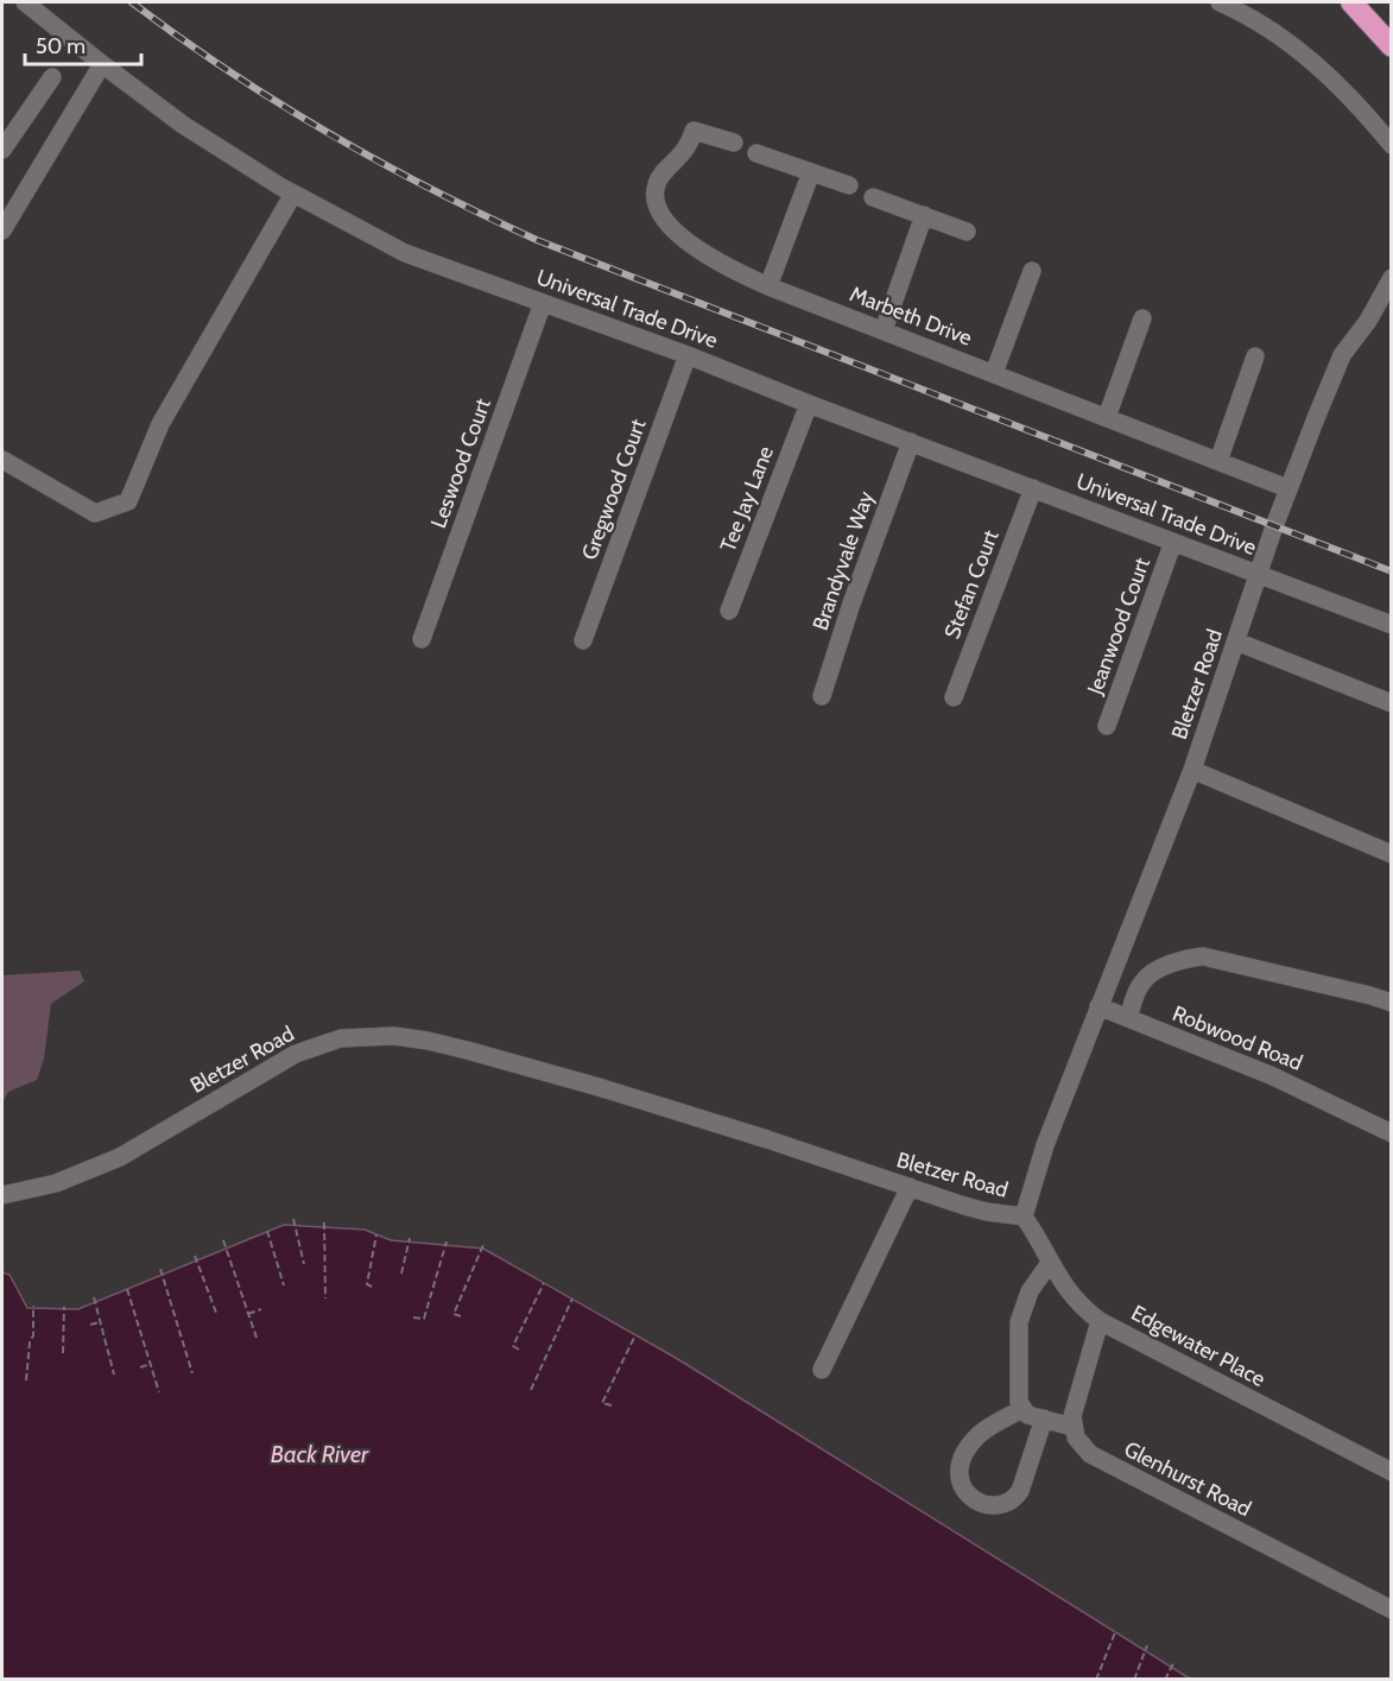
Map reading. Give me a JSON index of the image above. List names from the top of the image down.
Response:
{
  "streets": {
    "street": [
      "Universal Trade Drive",
      "Marbeth Drive",
      "Leswood Court",
      "Gregwood Court",
      "Tee Jay Lane",
      "Brandyvale Way",
      "Stefan Court",
      "Jeanwood Court",
      "Bletzer Road",
      "Robwood Road",
      "Edgewater Place",
      "Glenhurst Road"
    ]
  },
  "crossings": [
    ["Universal Trade Drive", "Leswood Court"],
    ["Universal Trade Drive", "Gregwood Court"],
    ["Universal Trade Drive", "Tee Jay Lane"],
    ["Universal Trade Drive", "Brandyvale Way"],
    ["Universal Trade Drive", "Stefan Court"],
    ["Universal Trade Drive", "Jeanwood Court"],
    ["Universal Trade Drive", "Bletzer Road"],
    ["Marbeth Drive", "Bletzer Road"],
    ["Bletzer Road", "Robwood Road"],
    ["Bletzer Road", "Edgewater Place"]
  ],
  "water": ["Back River"],
  "scale_bar": "50 m"
}
